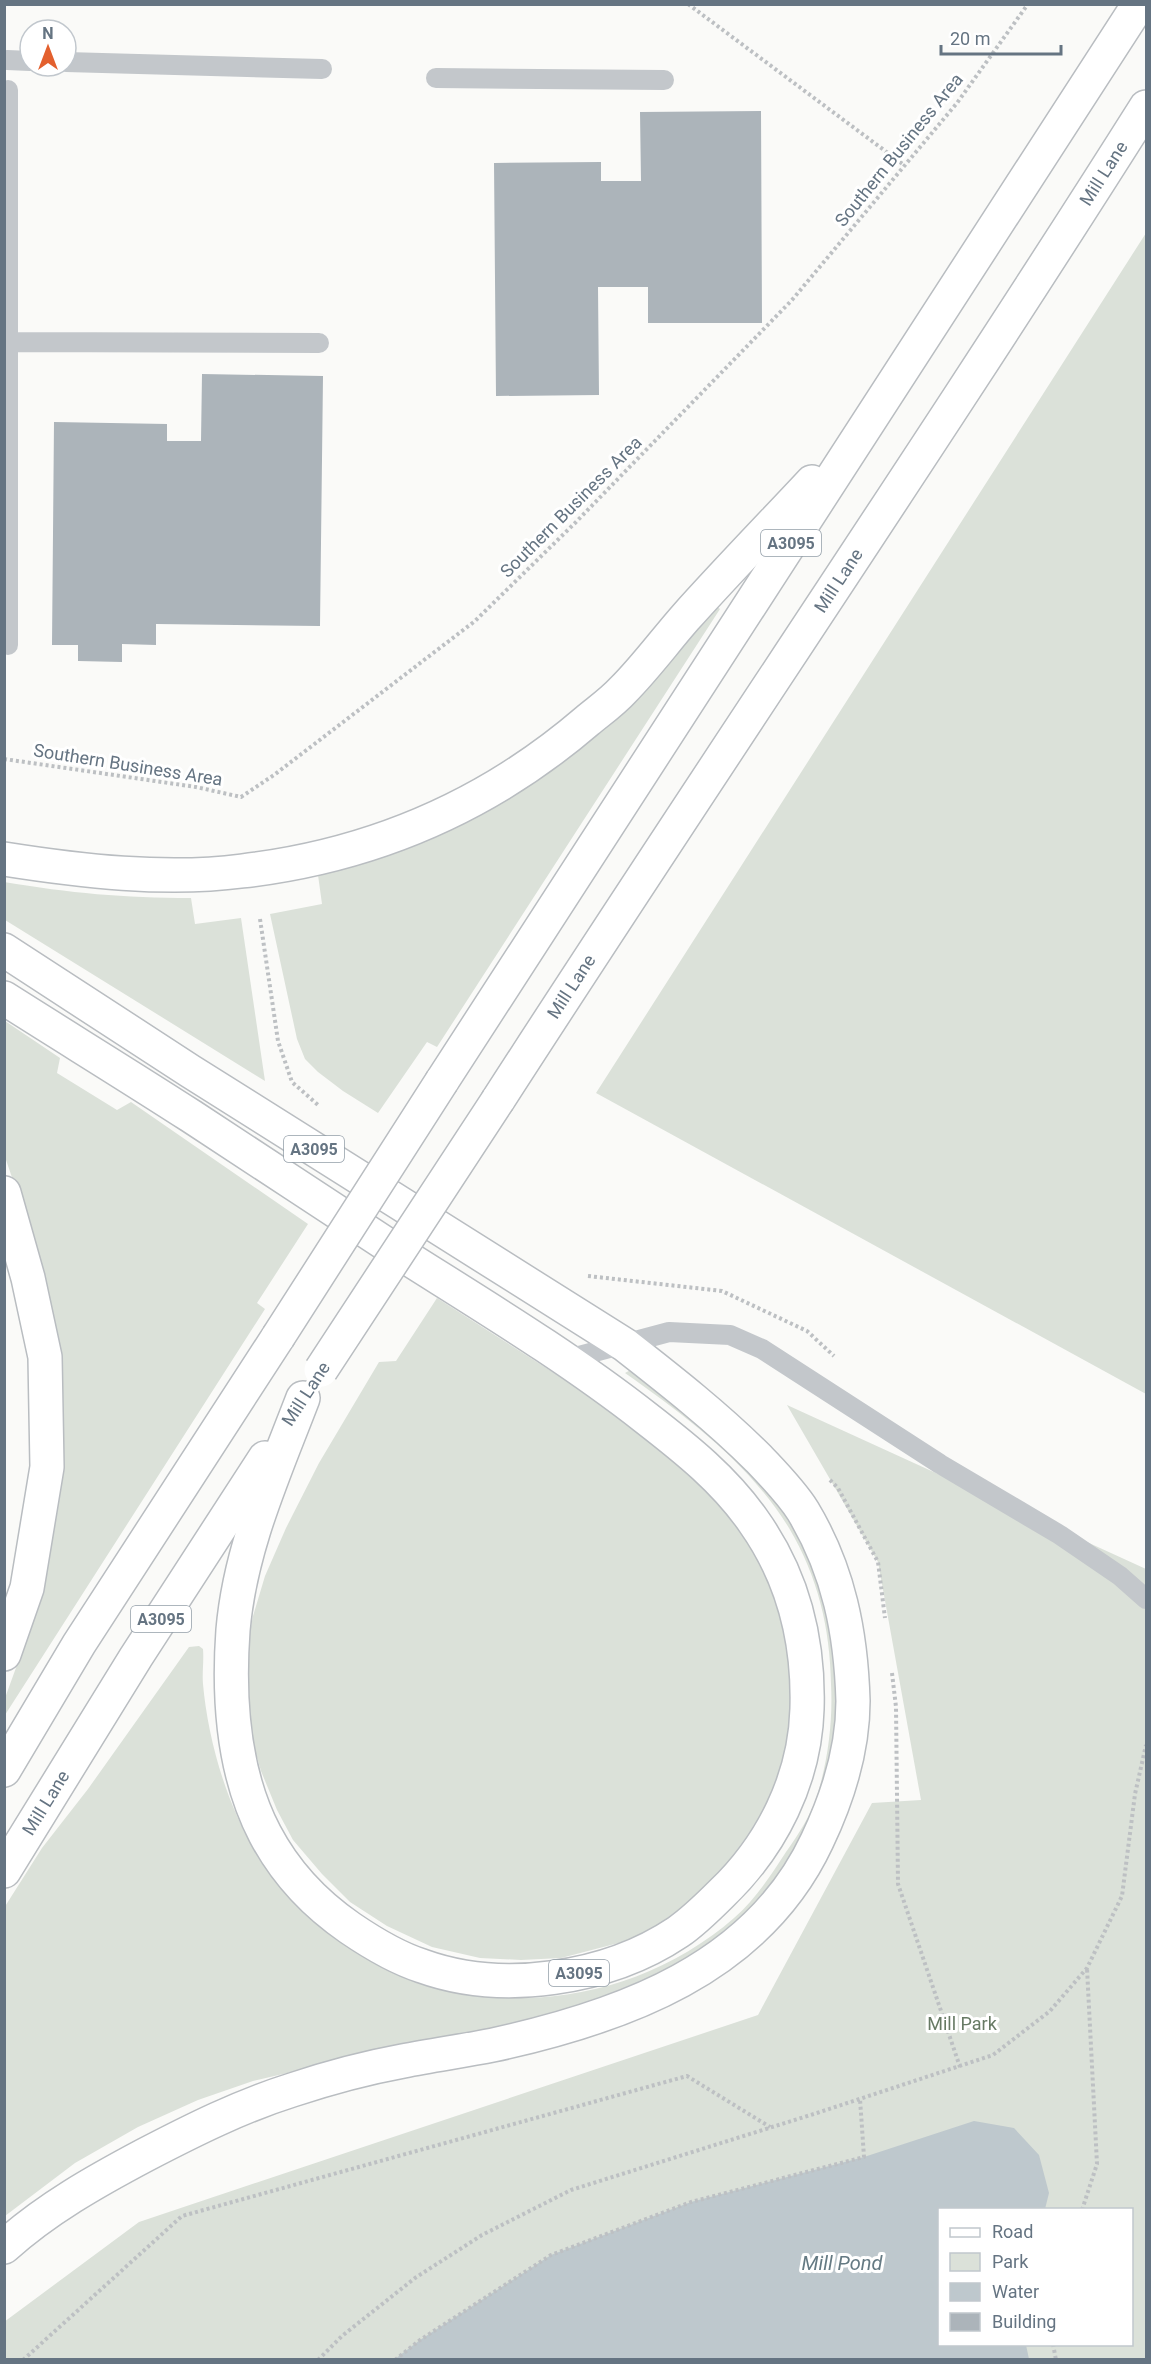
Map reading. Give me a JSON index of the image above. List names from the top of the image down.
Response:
{
  "streets": {
    "main road": ["Mill Lane", "A3095"],
    "path": ["Southern Business Area"]
  },
  "crossings": [
    ["Mill Lane", "A3095"]
  ],
  "water": ["Mill Pond"],
  "parks": ["Mill Park"],
  "legend": [
    "Road",
    "Park",
    "Water",
    "Building"
  ],
  "scale_bar": "20 m",
  "north": "top"
}
